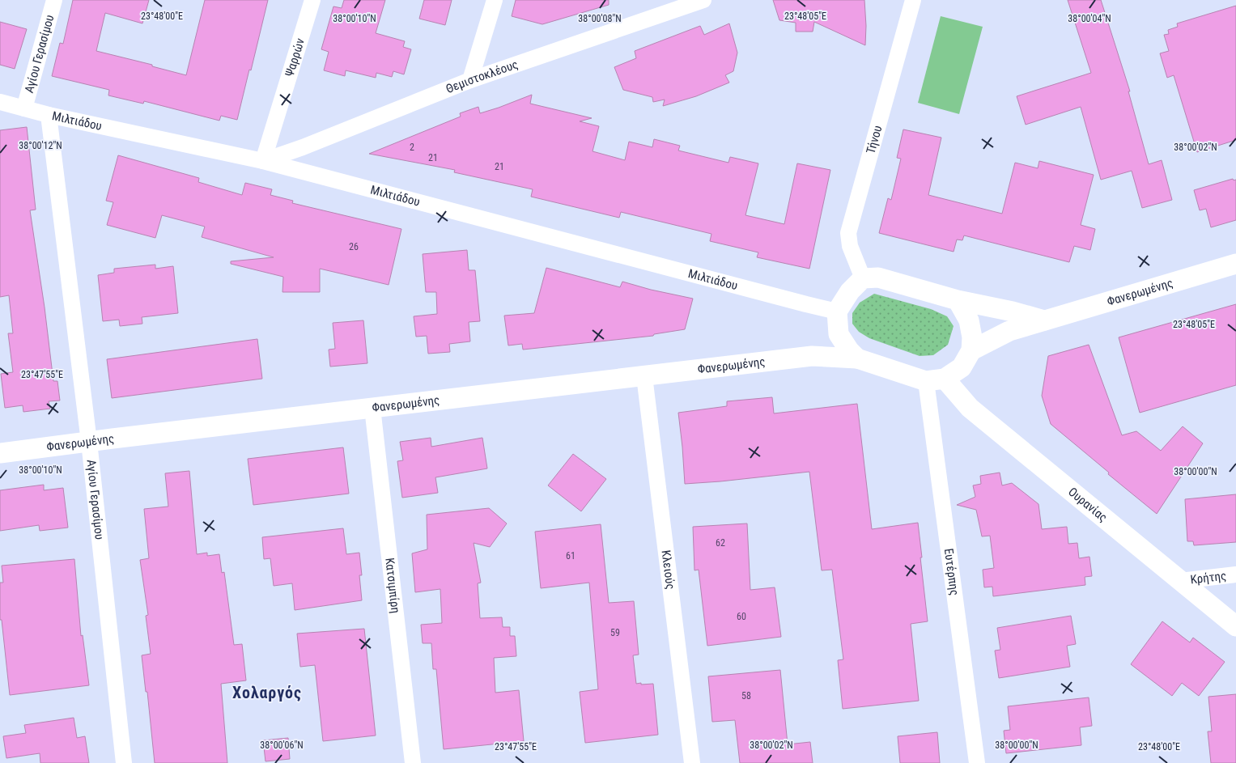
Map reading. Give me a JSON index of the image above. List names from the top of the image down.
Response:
{
  "streets": {
    "street": [
      "Αγίου Γερασίμου",
      "Ψαρρών",
      "Θεμιστοκλέους",
      "Μιλτιάδου",
      "Τήνου",
      "Φανερωμένης",
      "Ουρανίας",
      "Κλειούς",
      "Ευτέρπης",
      "Κρήτης",
      "Κατσιμπίρη"
    ]
  },
  "crossings": [
    ["Αγίου Γερασίμου", "Μιλτιάδου"],
    ["Αγίου Γερασίμου", "Φανερωμένης"],
    ["Ψαρρών", "Θεμιστοκλέους"],
    ["Ψαρρών", "Μιλτιάδου"],
    ["Θεμιστοκλέους", "Μιλτιάδου"],
    ["Μιλτιάδου", "Τήνου"],
    ["Μιλτιάδου", "Φανερωμένης"],
    ["Μιλτιάδου", "Ουρανίας"],
    ["Μιλτιάδου", "Ευτέρπης"],
    ["Τήνου", "Φανερωμένης"],
    ["Τήνου", "Ουρανίας"],
    ["Τήνου", "Ευτέρπης"],
    ["Φανερωμένης", "Ουρανίας"],
    ["Φανερωμένης", "Κλειούς"],
    ["Φανερωμένης", "Ευτέρπης"],
    ["Φανερωμένης", "Κατσιμπίρη"],
    ["Ουρανίας", "Ευτέρπης"],
    ["Ουρανίας", "Κρήτης"]
  ],
  "districts": ["Χολαργός"],
  "house_numbers": [
    "2",
    "21",
    "21",
    "26",
    "62",
    "61",
    "60",
    "59",
    "58"
  ],
  "coordinates": [
    "23°48'00\"E",
    "23°48'05\"E",
    "38°00'10\"N",
    "38°00'08\"N",
    "38°00'04\"N",
    "38°00'12\"N",
    "38°00'02\"N",
    "23°47'55\"E",
    "38°00'00\"N",
    "38°00'06\"N"
  ]
}
